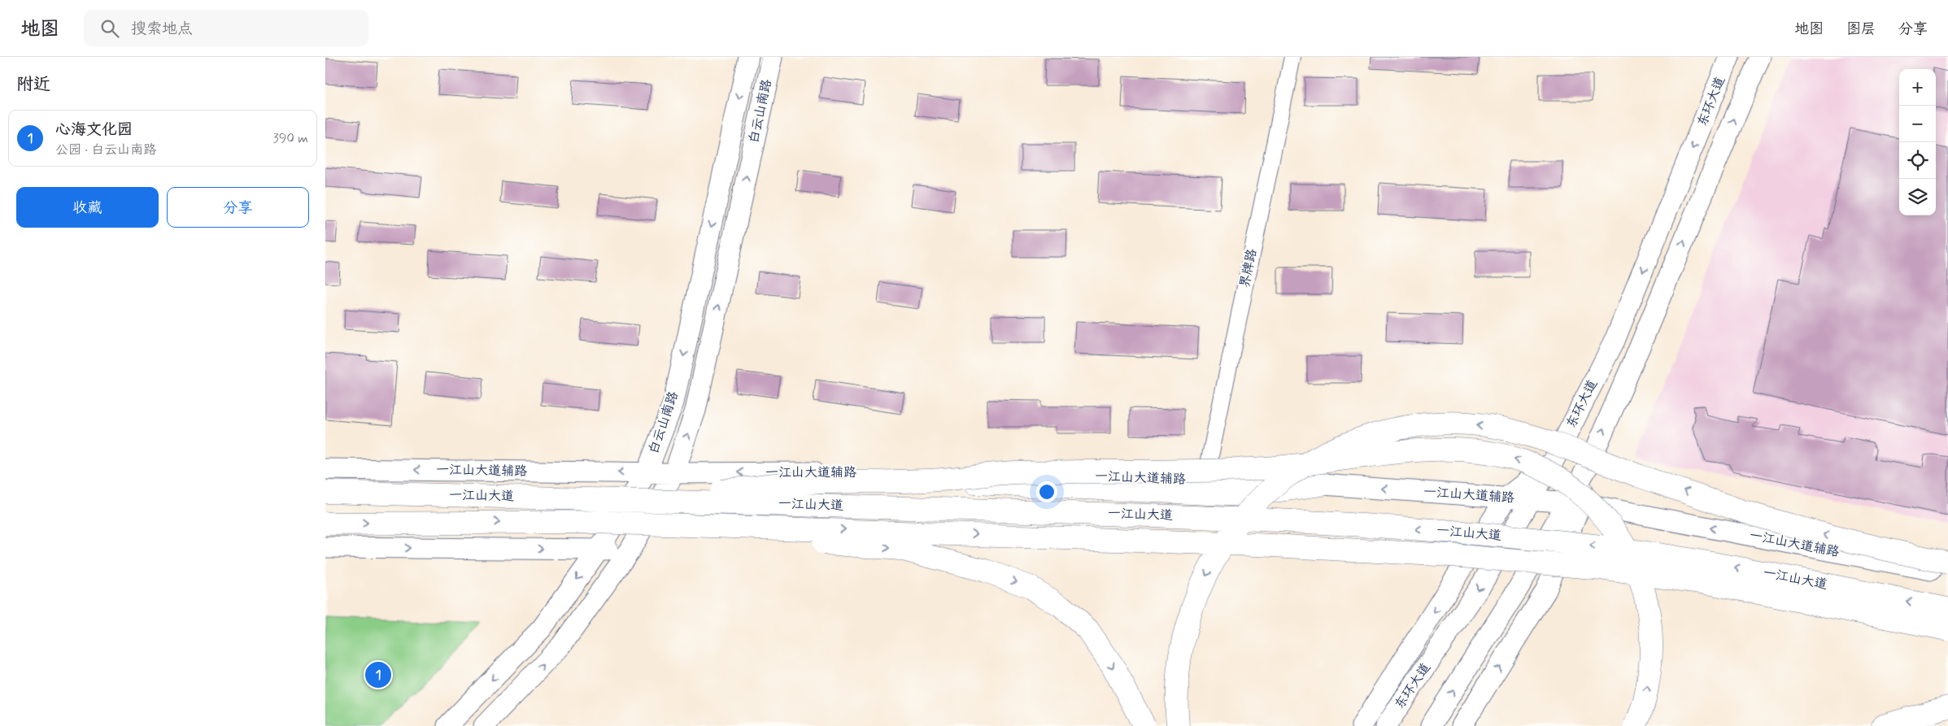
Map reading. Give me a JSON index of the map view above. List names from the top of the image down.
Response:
{
  "streets": {
    "highway": ["一江山大道"],
    "main road": ["东环大道", "白云山南路", "一江山大道辅路"],
    "street": ["界牌路"]
  },
  "crossings": [
    ["东环大道", "一江山大道辅路"],
    ["白云山南路", "一江山大道辅路"],
    ["界牌路", "一江山大道辅路"]
  ],
  "one_way": ["一江山大道辅路"],
  "page": {
    "header": "地图",
    "search": "搜索地点",
    "nav": ["地图", "图层", "分享"],
    "heading": "附近",
    "map_buttons": ["+", "−"],
    "list": [
      {
        "mark": "1",
        "name": "心海文化园",
        "note": "公园 · 白云山南路",
        "value": "390 m"
      }
    ],
    "buttons": ["收藏", "分享"],
    "pins": "1"
  }
}
